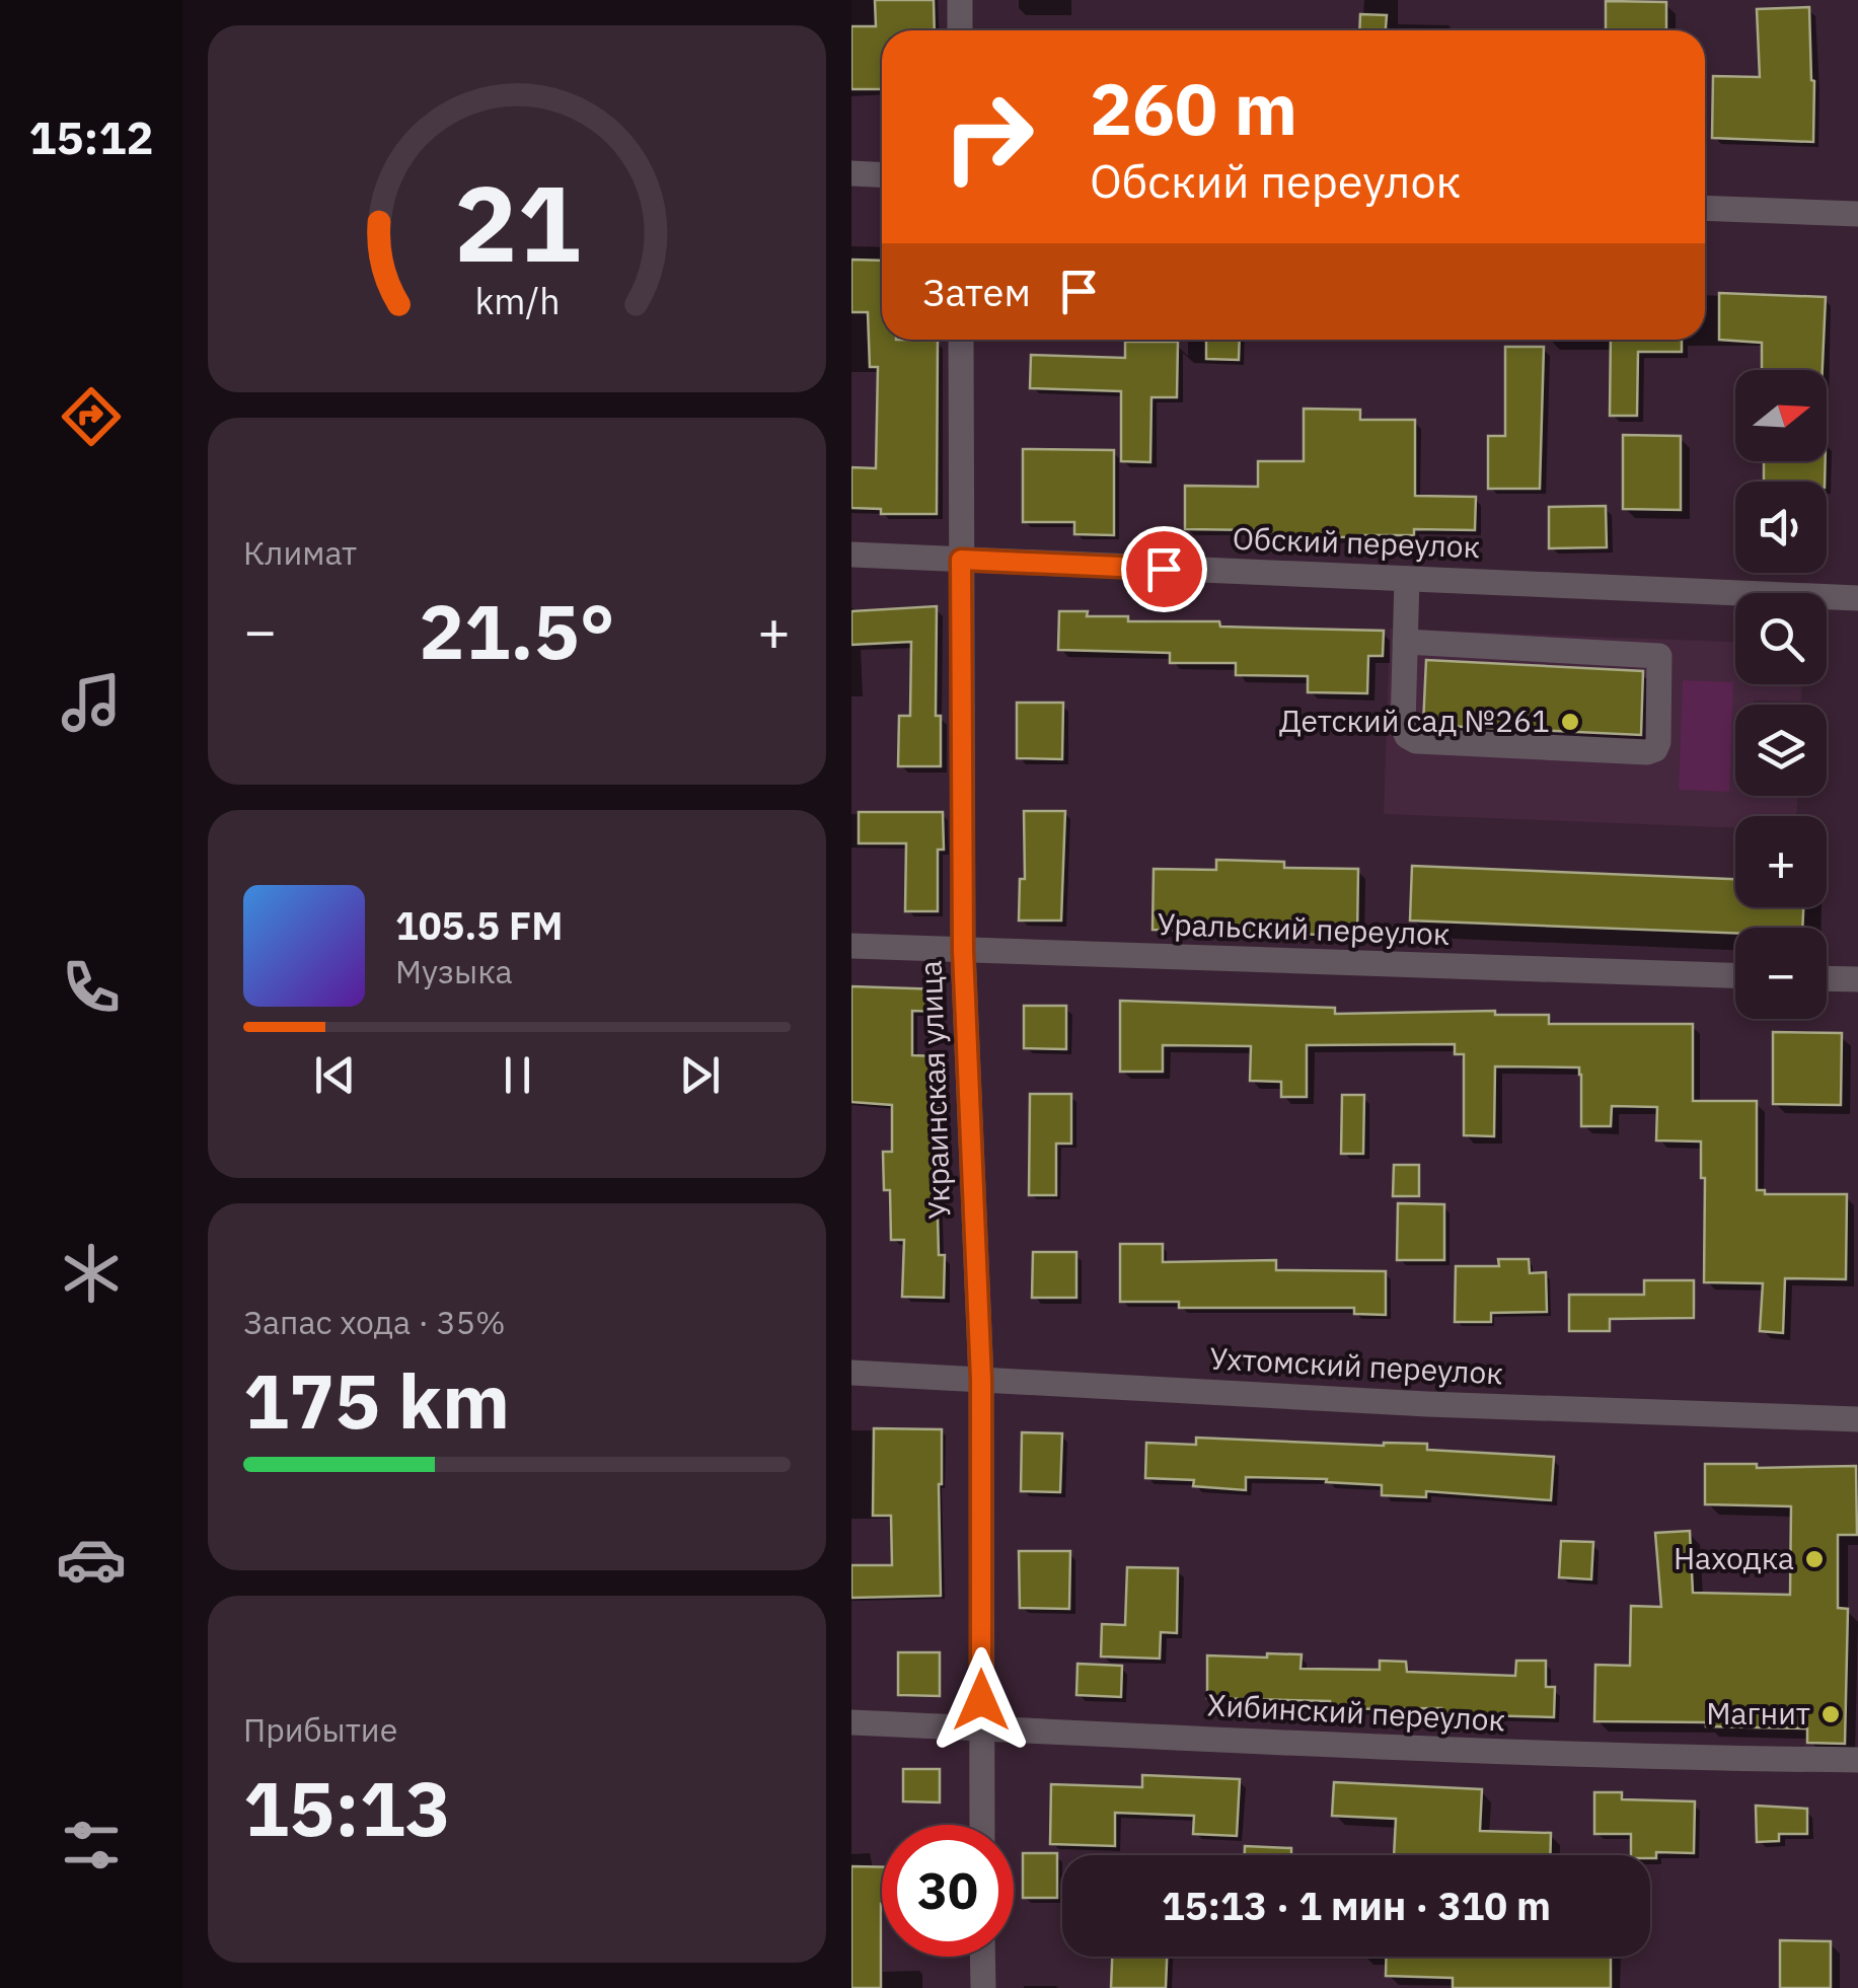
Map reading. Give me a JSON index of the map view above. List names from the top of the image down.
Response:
{
  "streets": {
    "street": [
      "Обский переулок",
      "Уральский переулок",
      "Украинская улица",
      "Ухтомский переулок",
      "Хибинский переулок"
    ]
  },
  "crossings": [
    ["Обский переулок", "Украинская улица"],
    ["Уральский переулок", "Украинская улица"],
    ["Украинская улица", "Ухтомский переулок"],
    ["Украинская улица", "Хибинский переулок"]
  ],
  "places": ["Детский сад №261", "Находка", "Магнит"],
  "north": "right",
  "page": {
    "tabs": "15:12",
    "turn": ["260 m", "Обский переулок"],
    "then": "Затем",
    "map_buttons": ["+", "−"],
    "tile": [
      "Климат",
      ["Запас хода · 35%", "175 km"],
      ["Прибытие", "15:13"]
    ],
    "heat": ["−", "21.5°", "+"],
    "song": ["105.5 FM", "Музыка"],
    "limit": "30",
    "trip": "15:13 · 1 мин · 310 m",
    "gauge": ["21", "km/h"]
  }
}
